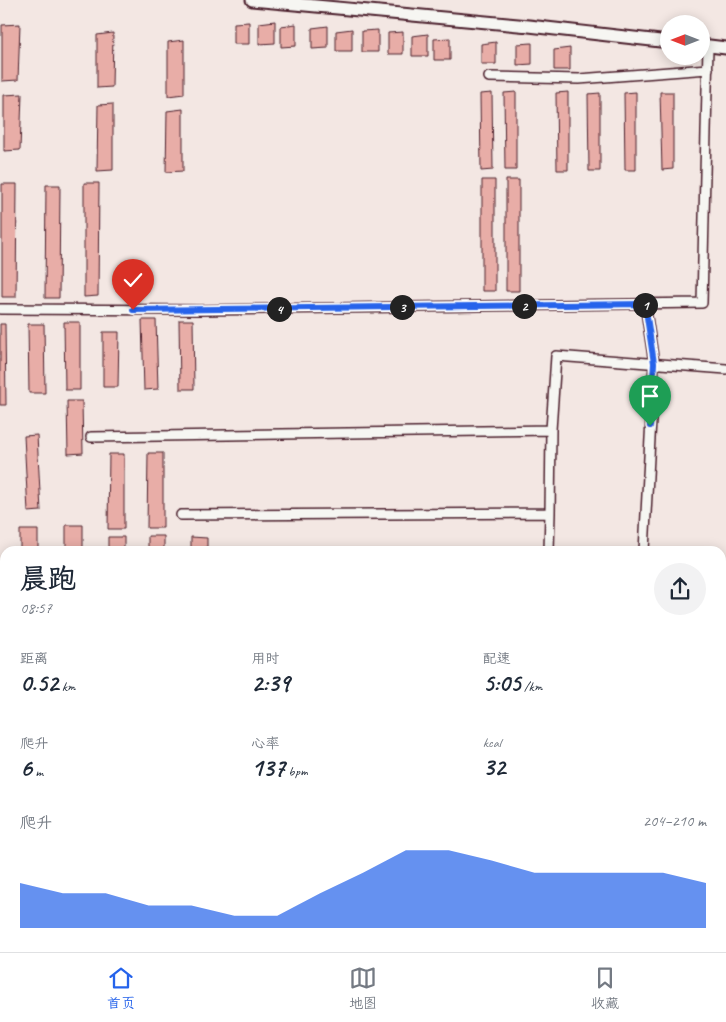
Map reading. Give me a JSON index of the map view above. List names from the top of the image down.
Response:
{
  "north": "left",
  "page": {
    "pins": [
      "1",
      "2",
      "3",
      "4"
    ],
    "heading": ["晨跑", "08:57"],
    "stats": [
      ["距离", "0.52 km"],
      ["用时", "2:39"],
      ["配速", "5:05 /km"],
      ["爬升", "6 m"],
      ["心率", "137 bpm"],
      ["kcal", "32"]
    ],
    "chart": ["爬升", "204–210 m"],
    "tabs": ["首页", "地图", "收藏"]
  }
}
